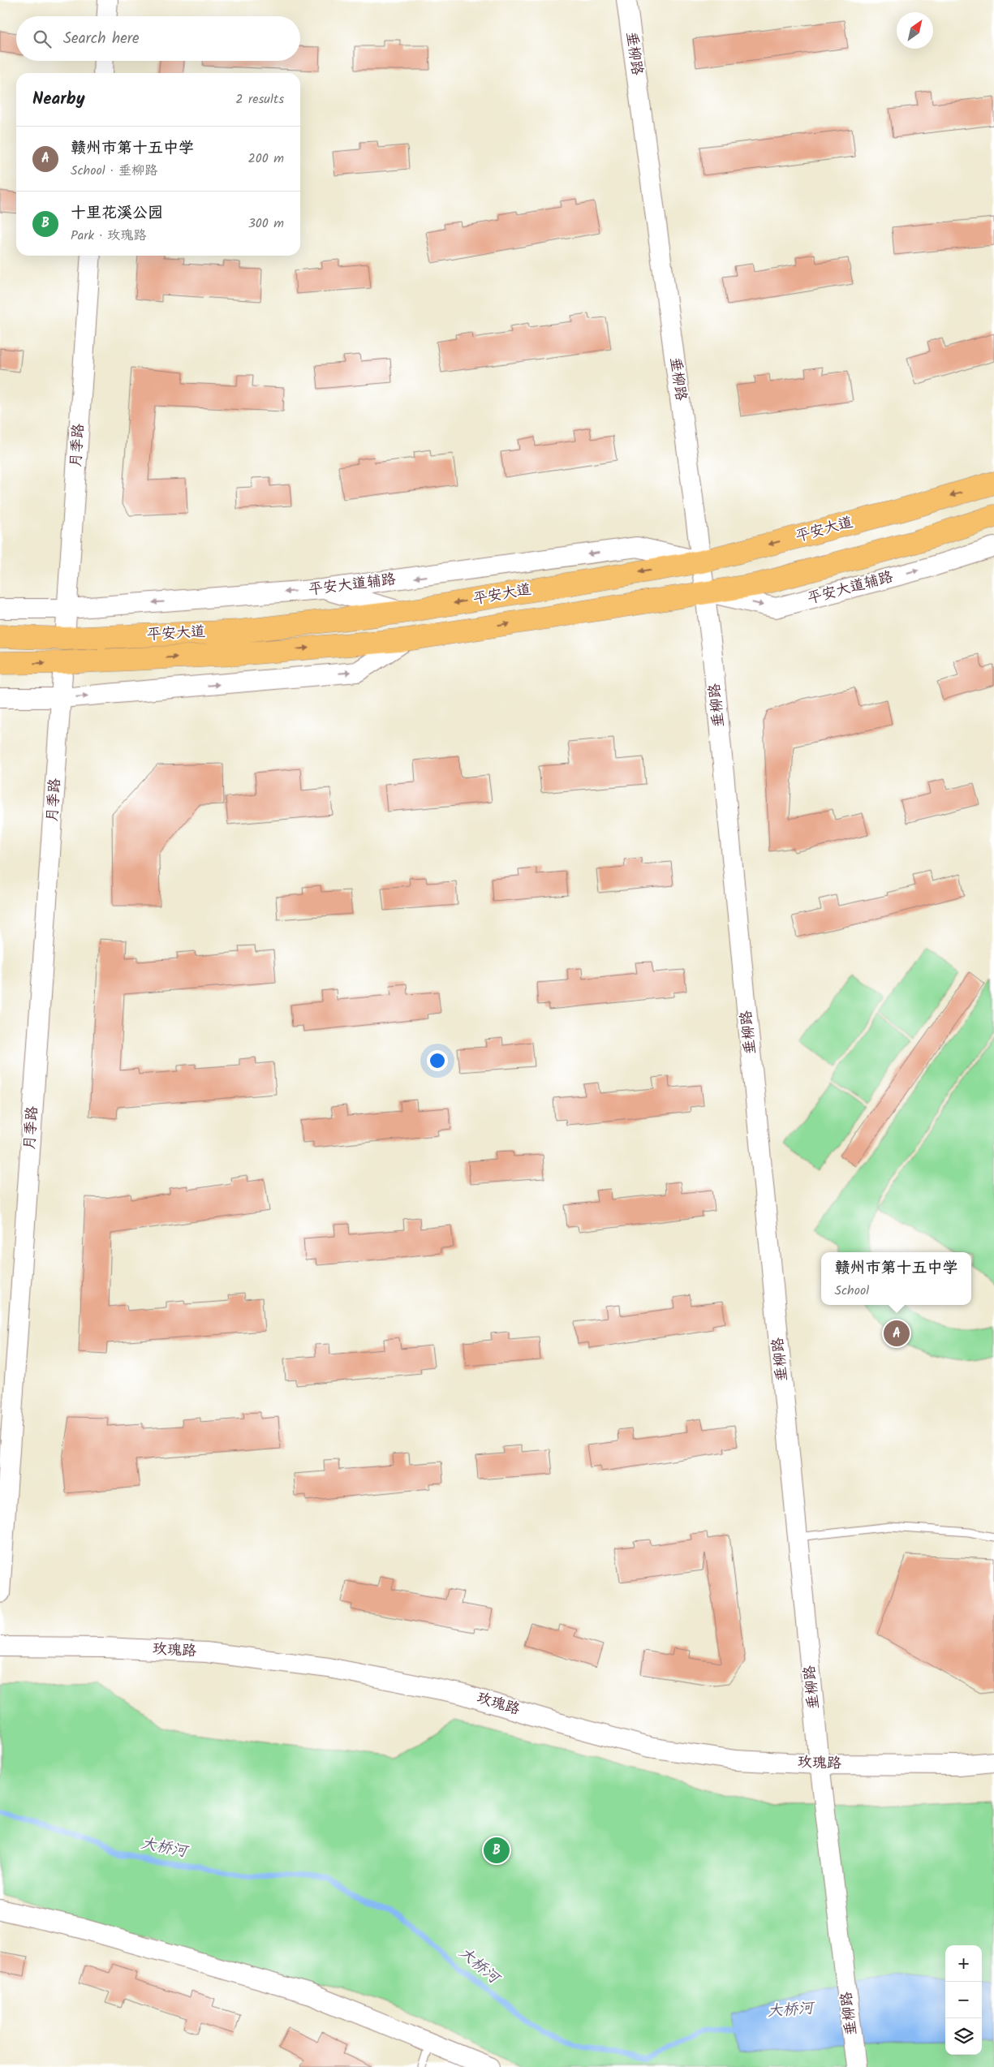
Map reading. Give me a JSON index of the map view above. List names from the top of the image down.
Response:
{
  "streets": {
    "main road": ["平安大道"],
    "street": [
      "垂柳路",
      "月季路",
      "平安大道辅路",
      "玫瑰路"
    ]
  },
  "crossings": [
    ["垂柳路", "平安大道"],
    ["垂柳路", "平安大道辅路"],
    ["垂柳路", "玫瑰路"],
    ["月季路", "平安大道"],
    ["月季路", "平安大道辅路"],
    ["平安大道", "平安大道辅路"]
  ],
  "water": ["大桥河"],
  "north": "top right",
  "page": {
    "search": "Search here",
    "heading": ["Nearby", "2 results"],
    "list": [
      {
        "mark": "A",
        "name": "赣州市第十五中学",
        "note": "School · 垂柳路",
        "value": "200 m"
      },
      {
        "mark": "B",
        "name": "十里花溪公园",
        "note": "Park · 玫瑰路",
        "value": "300 m"
      }
    ],
    "popup": ["赣州市第十五中学", "School"],
    "pins": ["A", "B"],
    "map_buttons": ["+", "−"]
  }
}
